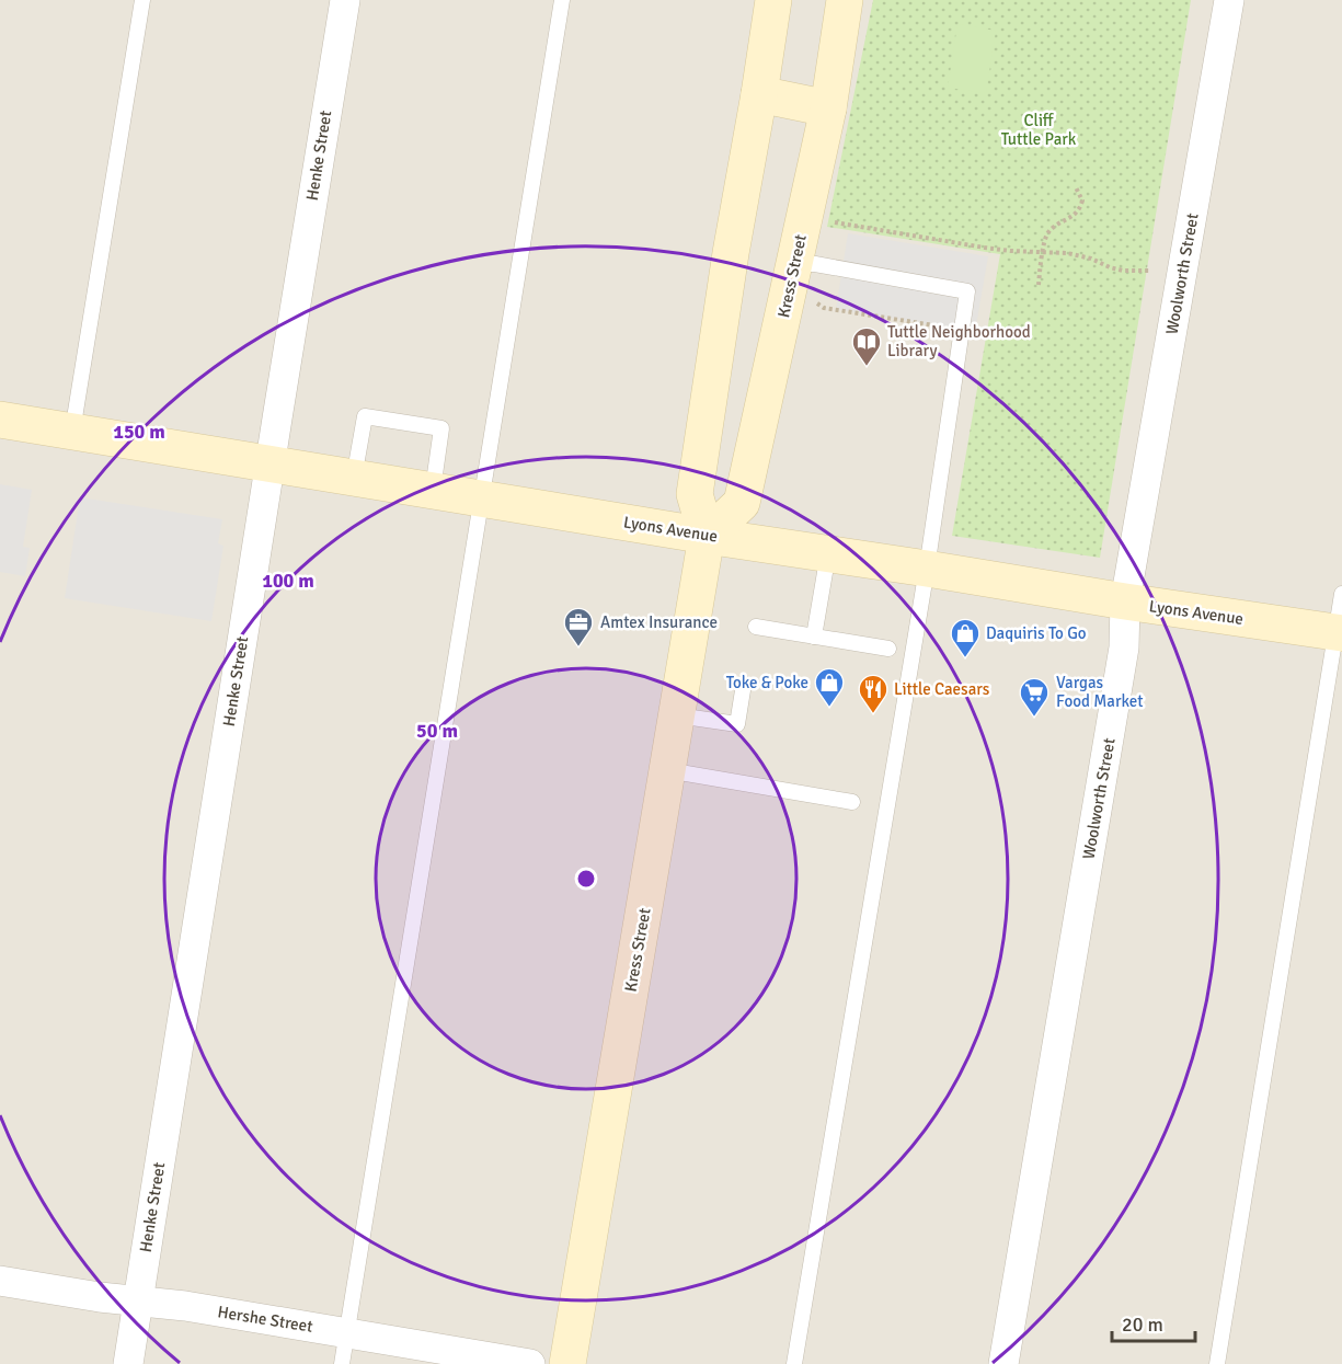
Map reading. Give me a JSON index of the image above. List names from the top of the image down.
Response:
{
  "streets": {
    "street": [
      "Henke Street",
      "Woolworth Street",
      "Kress Street",
      "Lyons Avenue",
      "Hershe Street"
    ]
  },
  "crossings": [
    ["Henke Street", "Lyons Avenue"],
    ["Henke Street", "Hershe Street"],
    ["Woolworth Street", "Lyons Avenue"],
    ["Kress Street", "Lyons Avenue"]
  ],
  "parks": ["Cliff Tuttle Park"],
  "places": {
    "library": ["Tuttle Neighborhood Library"],
    "office": ["Amtex Insurance"],
    "shop": ["Daquiris To Go", "Toke & Poke"],
    "restaurant": ["Little Caesars"],
    "supermarket": ["Vargas Food Market"]
  },
  "scale_bar": "20 m",
  "rings": ["150 m", "100 m", "50 m"]
}
